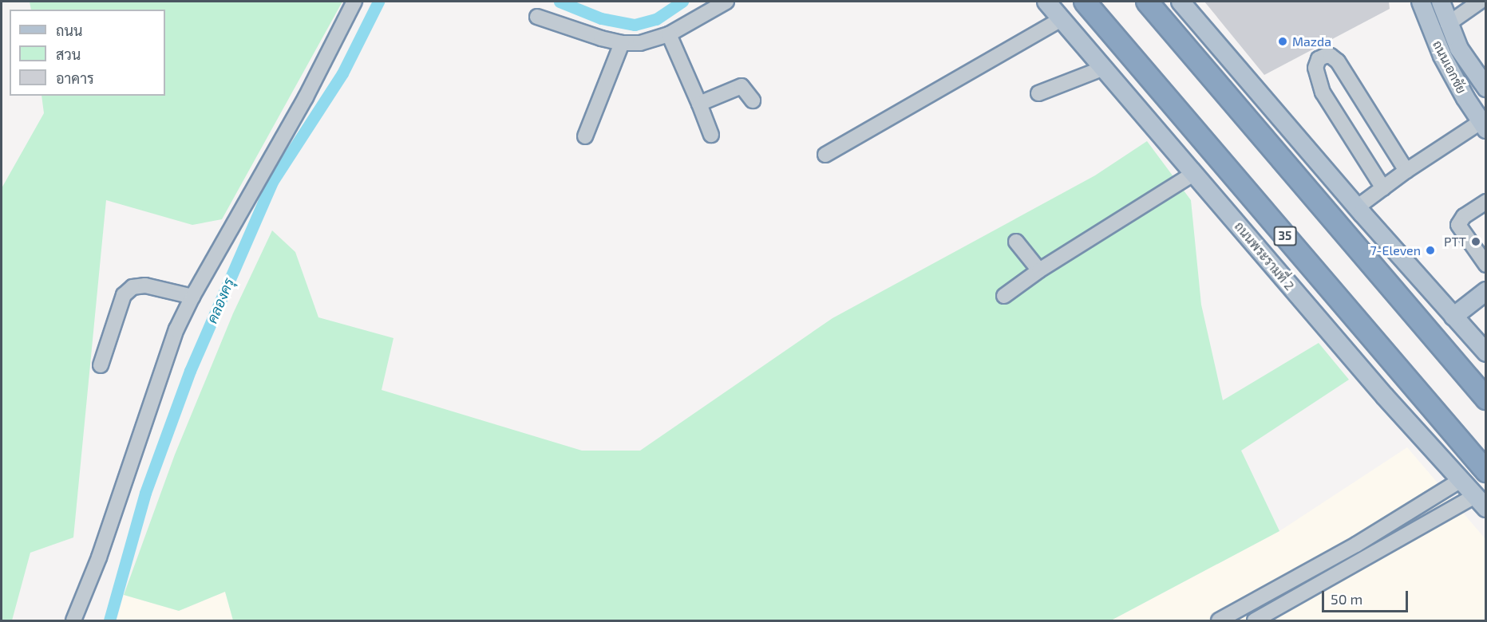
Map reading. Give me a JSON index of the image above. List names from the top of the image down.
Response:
{
  "streets": {
    "highway": ["35"],
    "main road": ["ถนนเอกชัย", "ถนนพระรามที่ 2"]
  },
  "water": ["คลองครุ"],
  "places": ["Mazda", "PTT", "7-Eleven"],
  "legend": ["ถนน", "สวน", "อาคาร"],
  "scale_bar": "50 m"
}
